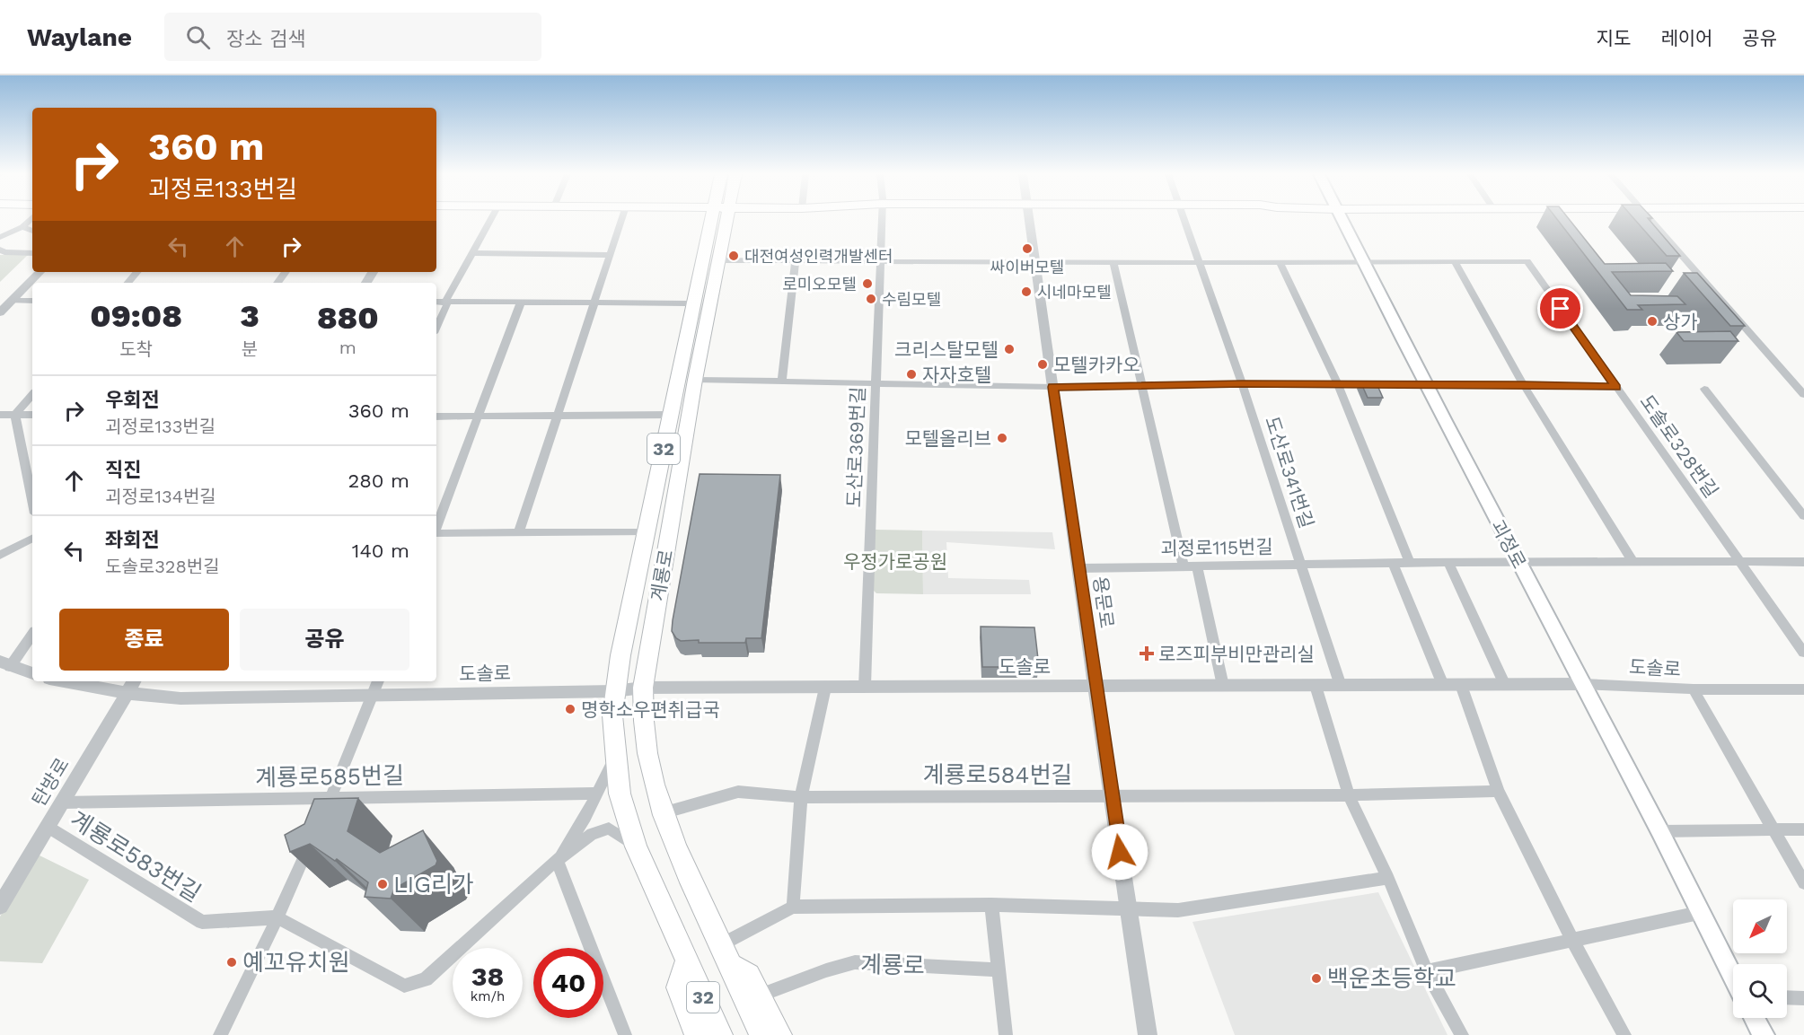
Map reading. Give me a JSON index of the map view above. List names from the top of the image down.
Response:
{
  "streets": {
    "main road": ["32", "괴정로", "계룡로"],
    "street": [
      "도솔로328번길",
      "도산로369번길",
      "도산로341번길",
      "괴정로115번길",
      "용문로",
      "도솔로",
      "계룡로584번길",
      "계룡로585번길",
      "탄방로",
      "계룡로583번길"
    ]
  },
  "crossings": [
    ["도솔로328번길", "도산로369번길"],
    ["도솔로328번길", "도산로341번길"],
    ["도솔로328번길", "괴정로"],
    ["도솔로328번길", "괴정로115번길"],
    ["도솔로328번길", "계룡로"],
    ["도솔로328번길", "용문로"],
    ["도산로369번길", "도솔로"],
    ["32", "계룡로"],
    ["도산로341번길", "괴정로115번길"],
    ["도산로341번길", "도솔로"],
    ["괴정로", "괴정로115번길"],
    ["괴정로", "도솔로"],
    ["괴정로115번길", "용문로"],
    ["계룡로", "도솔로"],
    ["계룡로", "계룡로584번길"],
    ["용문로", "도솔로"],
    ["용문로", "계룡로584번길"],
    ["도솔로", "탄방로"],
    ["계룡로585번길", "탄방로"],
    ["탄방로", "계룡로583번길"]
  ],
  "parks": ["우정가로공원"],
  "places": {
    "other": [
      "싸이버모텔",
      "대전여성인력개발센터",
      "로미오모텔",
      "시네마모텔",
      "수림모텔",
      "상가",
      "크리스탈모텔",
      "모텔카카오",
      "자자호텔",
      "모텔올리브",
      "명학소우편취급국",
      "LIG리가",
      "예꼬유치원",
      "백운초등학교"
    ],
    "health": ["로즈피부비만관리실"]
  },
  "north": "bottom left",
  "page": {
    "header": "Waylane",
    "search": "장소 검색",
    "nav": ["지도", "레이어", "공유"],
    "turn": ["360 m", "괴정로133번길"],
    "eta": [
      "09:08",
      "도착",
      "3",
      "분",
      "880",
      "m"
    ],
    "list": [
      {
        "name": "우회전",
        "note": "괴정로133번길",
        "value": "360 m"
      },
      {
        "name": "직진",
        "note": "괴정로134번길",
        "value": "280 m"
      },
      {
        "name": "좌회전",
        "note": "도솔로328번길",
        "value": "140 m"
      }
    ],
    "buttons": ["종료", "공유"],
    "speed": "38 km/h",
    "limit": "40"
  }
}
